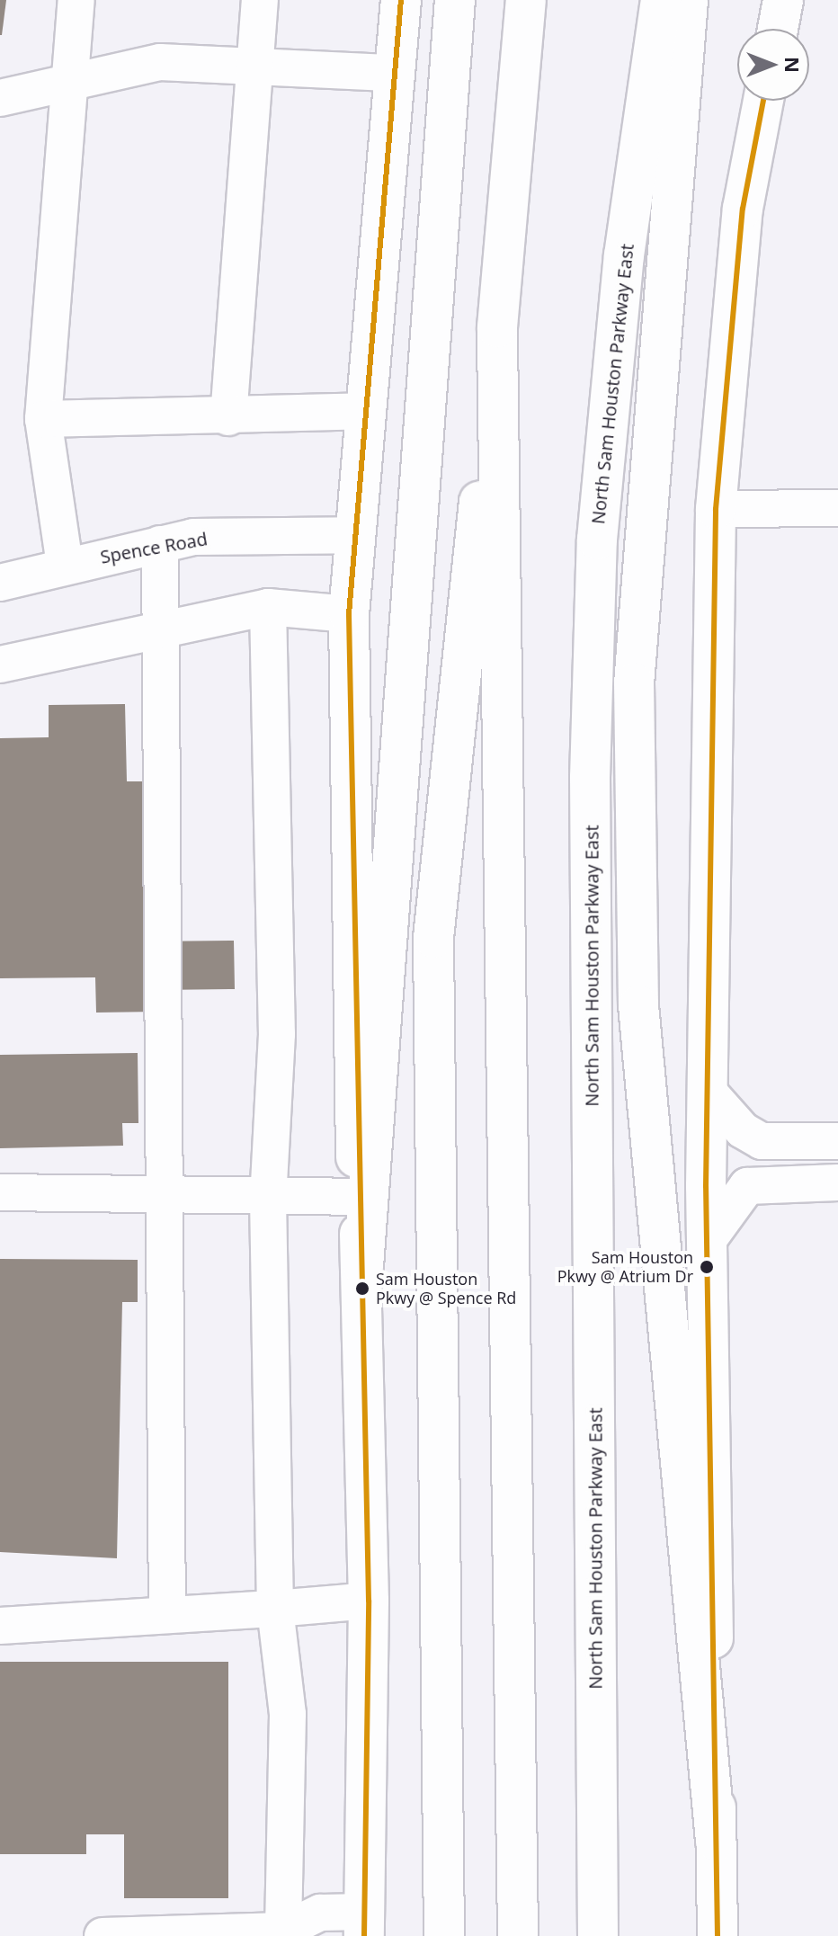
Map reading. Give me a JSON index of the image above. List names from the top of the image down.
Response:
{
  "streets": {
    "main road": ["North Sam Houston Parkway East"],
    "street": ["Spence Road"]
  },
  "places": ["Sam Houston Pkwy @ Atrium Dr", "Sam Houston Pkwy @ Spence Rd"],
  "north": "right"
}
